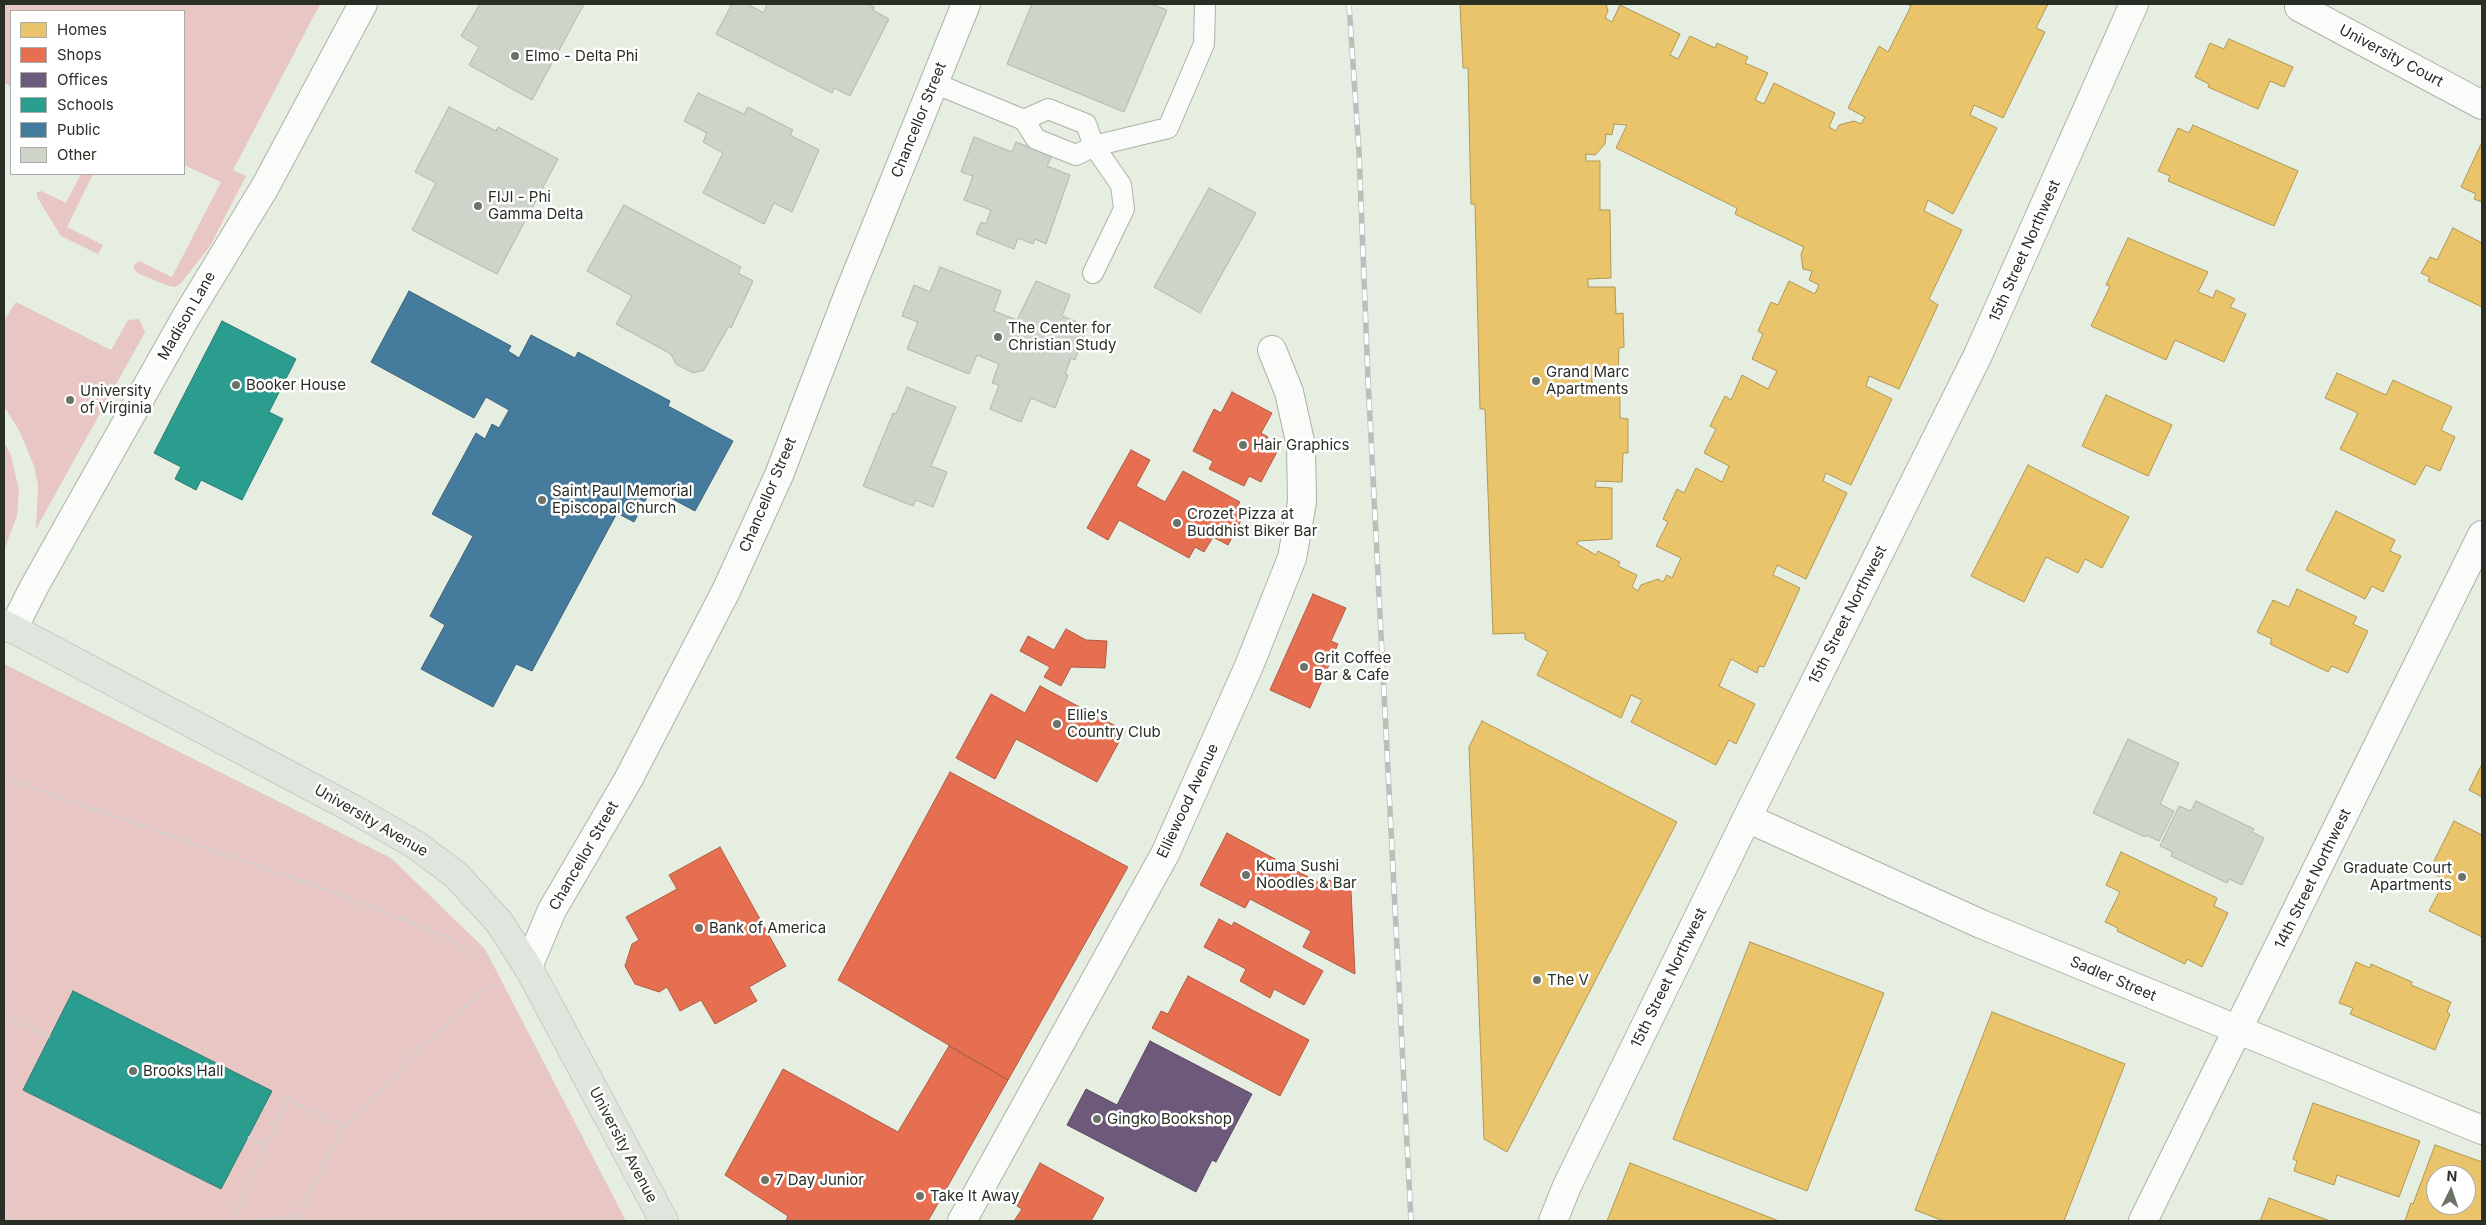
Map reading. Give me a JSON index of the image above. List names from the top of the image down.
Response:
{
  "streets": {
    "main road": ["University Avenue"],
    "street": [
      "University Court",
      "Chancellor Street",
      "15th Street Northwest",
      "Madison Lane",
      "Elliewood Avenue",
      "14th Street Northwest",
      "Sadler Street"
    ]
  },
  "crossings": [
    ["Chancellor Street", "University Avenue"],
    ["15th Street Northwest", "Sadler Street"],
    ["Madison Lane", "University Avenue"],
    ["14th Street Northwest", "Sadler Street"]
  ],
  "places": [
    "Elmo - Delta Phi",
    "FIJI - Phi Gamma Delta",
    "The Center for Christian Study",
    "Grand Marc Apartments",
    "Booker House",
    "University of Virginia",
    "Hair Graphics",
    "Saint Paul Memorial Episcopal Church",
    "Crozet Pizza at Buddhist Biker Bar",
    "Grit Coffee Bar & Cafe",
    "Ellie's Country Club",
    "Kuma Sushi Noodles & Bar",
    "Graduate Court Apartments",
    "Bank of America",
    "The V",
    "Brooks Hall",
    "Gingko Bookshop",
    "7 Day Junior",
    "Take It Away"
  ],
  "legend": [
    "Homes",
    "Shops",
    "Offices",
    "Schools",
    "Public",
    "Other"
  ],
  "north": "top"
}
